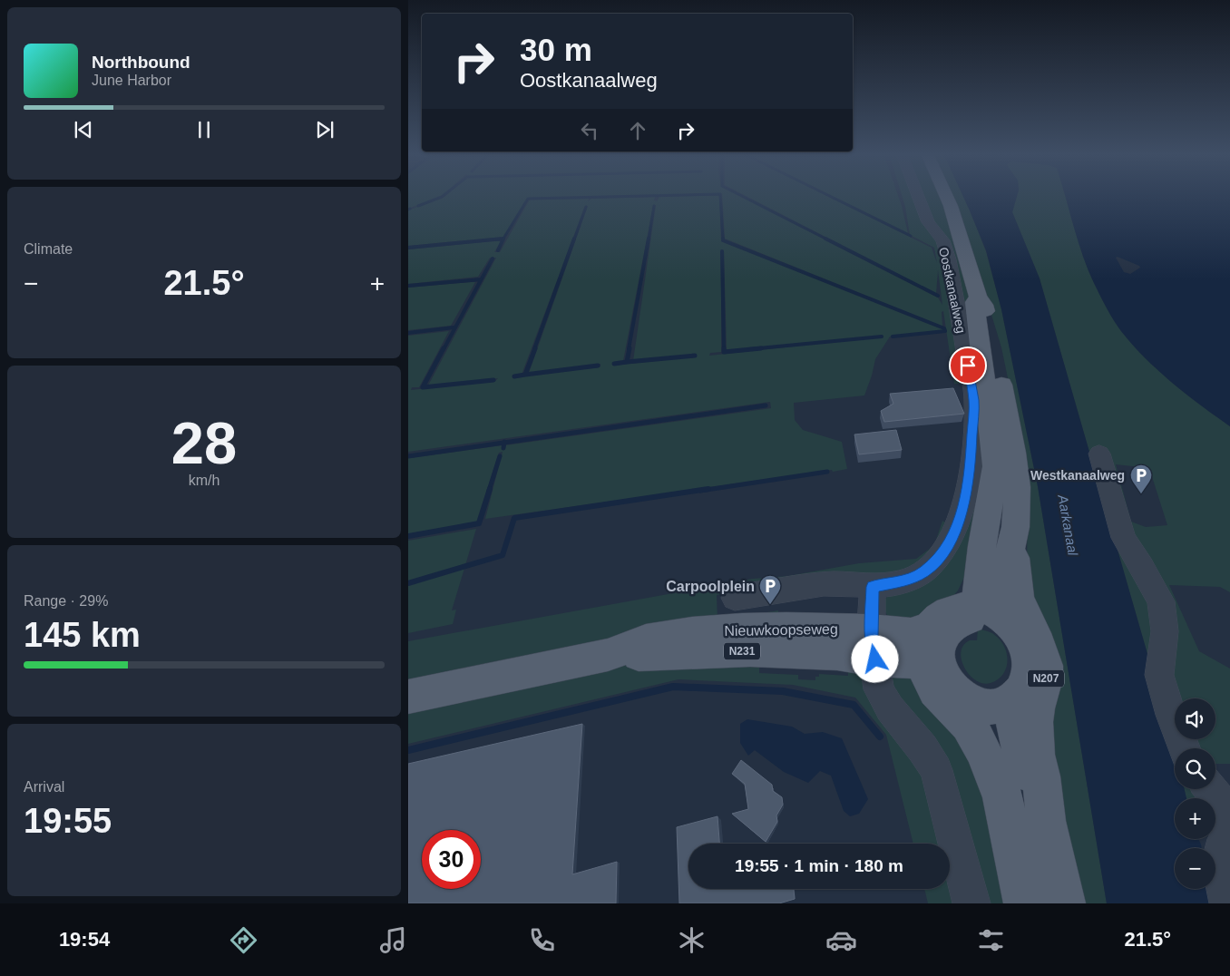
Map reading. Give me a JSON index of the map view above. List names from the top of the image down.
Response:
{
  "streets": {
    "main road": [
      "Oostkanaalweg",
      "Nieuwkoopseweg",
      "N231",
      "N207"
    ]
  },
  "crossings": [
    ["Oostkanaalweg", "Nieuwkoopseweg"],
    ["Oostkanaalweg", "N207"],
    ["Nieuwkoopseweg", "N207"]
  ],
  "water": ["Aarkanaal"],
  "places": {
    "parking": ["Westkanaalweg", "Carpoolplein"]
  },
  "page": {
    "turn": ["30 m", "Oostkanaalweg"],
    "song": ["Northbound", "June Harbor"],
    "tile": [
      "Climate",
      ["28", "km/h"],
      ["Range · 29%", "145 km"],
      ["Arrival", "19:55"]
    ],
    "heat": ["−", "21.5°", "+"],
    "map_buttons": ["+", "−"],
    "limit": "30",
    "trip": "19:55 · 1 min · 180 m",
    "tabs": ["19:54", "21.5°"]
  }
}
